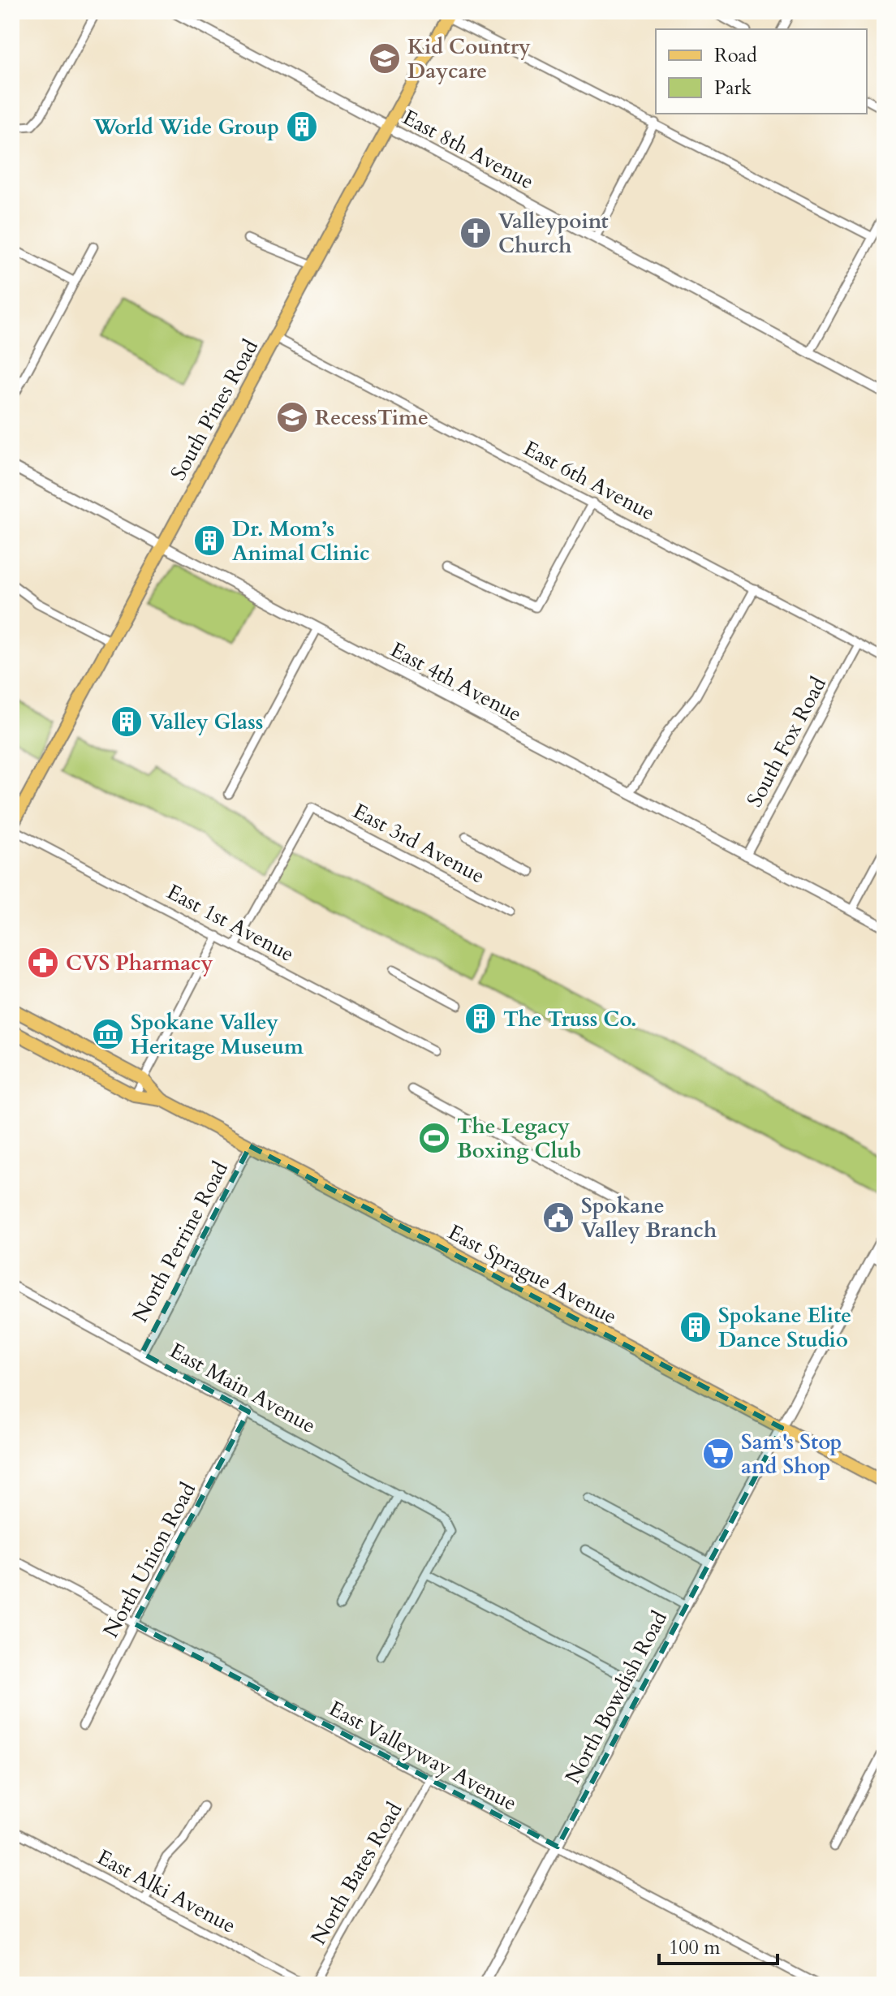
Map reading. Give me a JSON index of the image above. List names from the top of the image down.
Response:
{
  "streets": {
    "main road": ["South Pines Road", "East Sprague Avenue"],
    "street": [
      "East 8th Avenue",
      "East 6th Avenue",
      "East 4th Avenue",
      "South Fox Road",
      "East 3rd Avenue",
      "East 1st Avenue",
      "North Perrine Road",
      "East Main Avenue",
      "North Union Road",
      "North Bowdish Road",
      "East Valleyway Avenue",
      "North Bates Road",
      "East Alki Avenue"
    ]
  },
  "crossings": [
    ["East 8th Avenue", "South Pines Road"],
    ["South Pines Road", "East 6th Avenue"],
    ["South Pines Road", "East 4th Avenue"],
    ["South Pines Road", "East 1st Avenue"],
    ["East 6th Avenue", "South Fox Road"],
    ["East 4th Avenue", "South Fox Road"],
    ["East 3rd Avenue", "East 1st Avenue"],
    ["North Perrine Road", "East Sprague Avenue"],
    ["North Perrine Road", "East Main Avenue"],
    ["East Sprague Avenue", "North Bowdish Road"],
    ["East Main Avenue", "North Union Road"],
    ["North Union Road", "East Valleyway Avenue"],
    ["North Bowdish Road", "East Valleyway Avenue"],
    ["East Valleyway Avenue", "North Bates Road"]
  ],
  "places": {
    "school or university": ["Kid Country Daycare", "RecessTime"],
    "building": [
      "World Wide Group",
      "Dr. Mom’s Animal Clinic",
      "Valley Glass",
      "The Truss Co.",
      "Spokane Elite Dance Studio"
    ],
    "church": ["Valleypoint Church"],
    "pharmacy": ["CVS Pharmacy"],
    "museum": ["Spokane Valley Heritage Museum"],
    "sports": ["The Legacy Boxing Club"],
    "public building": ["Spokane Valley Branch"],
    "supermarket": ["Sam's Stop and Shop"]
  },
  "legend": ["Road", "Park"],
  "scale_bar": "100 m"
}
